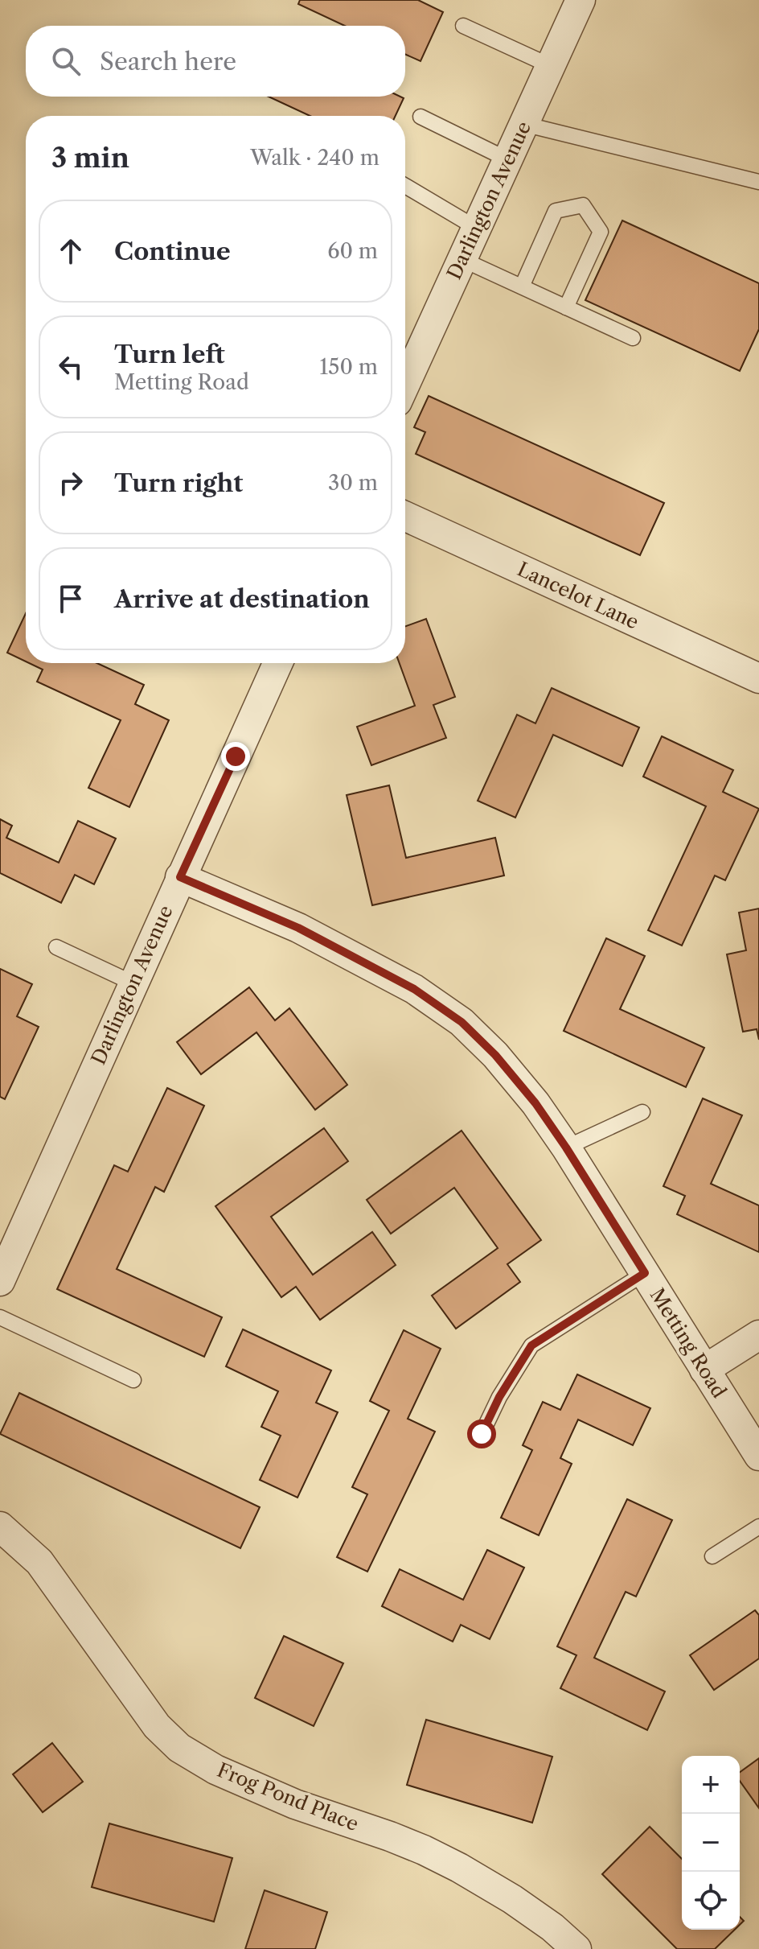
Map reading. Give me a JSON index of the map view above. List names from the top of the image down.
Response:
{
  "streets": {
    "street": [
      "Darlington Avenue",
      "Lancelot Lane",
      "Metting Road",
      "Frog Pond Place"
    ]
  },
  "crossings": [
    ["Darlington Avenue", "Metting Road"]
  ],
  "page": {
    "search": "Search here",
    "heading": ["3 min", "Walk · 240 m"],
    "list": [
      ["Continue", "60 m"],
      ["Turn left", "Metting Road", "150 m"],
      ["Turn right", "30 m"],
      "Arrive at destination"
    ],
    "map_buttons": ["+", "−"]
  }
}
